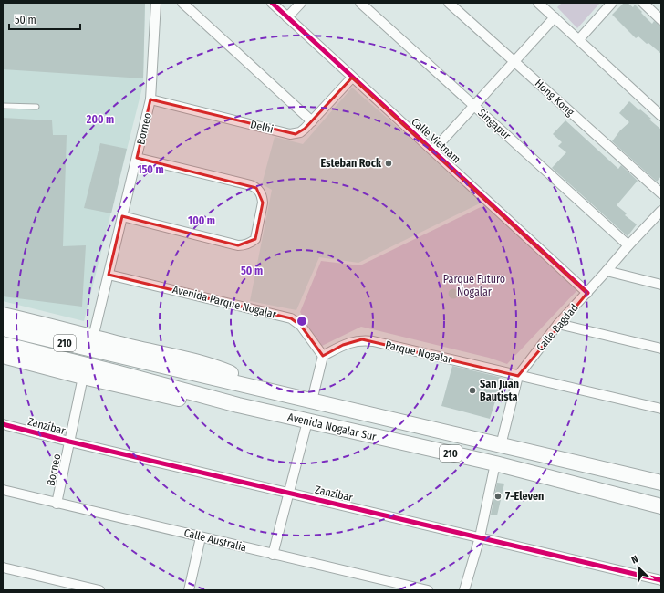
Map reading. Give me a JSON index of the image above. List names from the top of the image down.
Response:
{
  "streets": {
    "highway": ["210", "Avenida Nogalar Sur"],
    "street": [
      "Hong Kong",
      "Singapur",
      "Delhi",
      "Borneo",
      "Calle Vietnam",
      "Avenida Parque Nogalar",
      "Calle Bagdad",
      "Parque Nogalar",
      "Zanzíbar",
      "Calle Australia"
    ]
  },
  "crossings": [
    ["Singapur", "Calle Bagdad"],
    ["Delhi", "Borneo"],
    ["Delhi", "Calle Vietnam"],
    ["Borneo", "Avenida Parque Nogalar"],
    ["Borneo", "Zanzíbar"],
    ["Borneo", "Calle Australia"],
    ["Calle Vietnam", "Calle Bagdad"],
    ["Avenida Parque Nogalar", "Parque Nogalar"],
    ["Calle Bagdad", "Parque Nogalar"],
    ["Calle Bagdad", "Avenida Nogalar Sur"]
  ],
  "parks": ["Parque Futuro Nogalar"],
  "places": ["Esteban Rock", "San Juan Bautista", "7-Eleven"],
  "scale_bar": "50 m",
  "north": "top left",
  "rings": [
    "200 m",
    "150 m",
    "100 m",
    "50 m"
  ]
}
